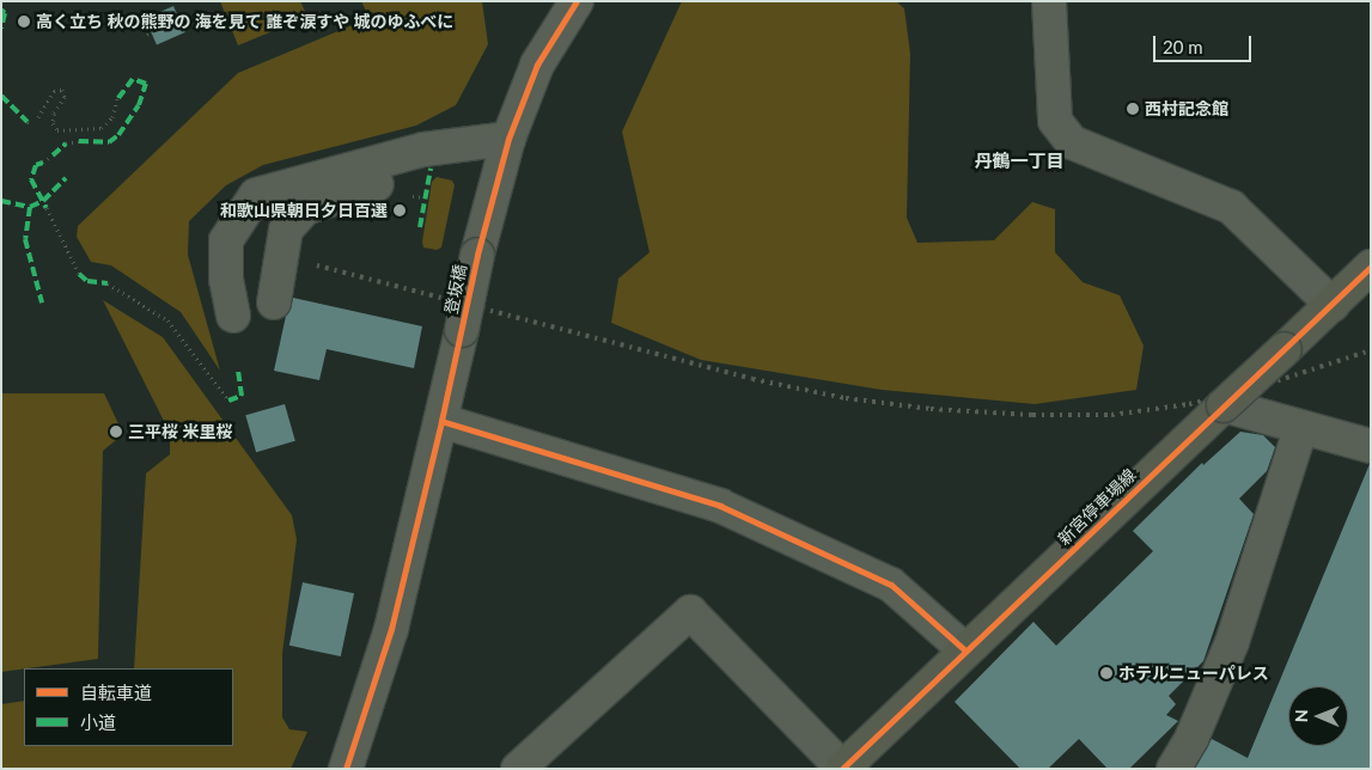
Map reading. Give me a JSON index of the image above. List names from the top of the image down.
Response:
{
  "streets": {
    "main road": ["新宮停車場線"],
    "street": ["登坂橋"]
  },
  "districts": ["丹鶴一丁目"],
  "places": [
    "高く立ち 秋の熊野の 海を見て 誰ぞ涙すや 城のゆふべに",
    "西村記念館",
    "和歌山県朝日夕日百選",
    "三平桜 米里桜",
    "ホテルニューパレス"
  ],
  "legend": ["自転車道", "小道"],
  "scale_bar": "20 m",
  "north": "left"
}
